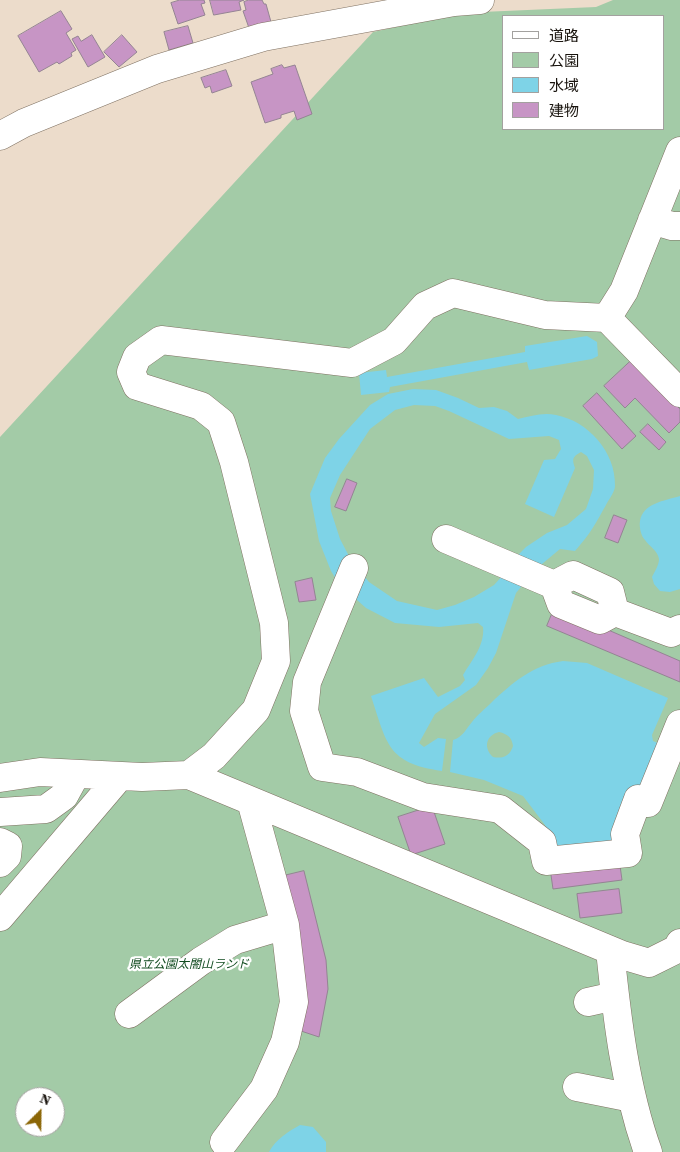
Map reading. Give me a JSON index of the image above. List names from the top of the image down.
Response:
{
  "parks": ["県立公園太閤山ランド"],
  "legend": [
    "道路",
    "公園",
    "水域",
    "建物"
  ],
  "north": "top right"
}
